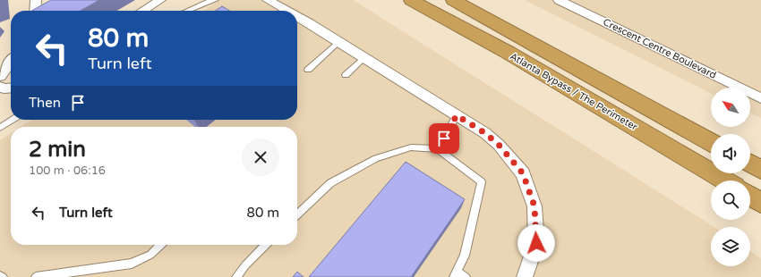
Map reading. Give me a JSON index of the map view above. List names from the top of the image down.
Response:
{
  "streets": {
    "highway": ["Atlanta Bypass / The Perimeter"],
    "street": ["Crescent Centre Boulevard"]
  },
  "north": "top left",
  "page": {
    "turn": ["80 m", "Turn left"],
    "then": "Then",
    "heading": ["2 min", "100 m · 06:16"],
    "list": [
      {
        "name": "Turn left",
        "value": "80 m"
      }
    ]
  }
}
